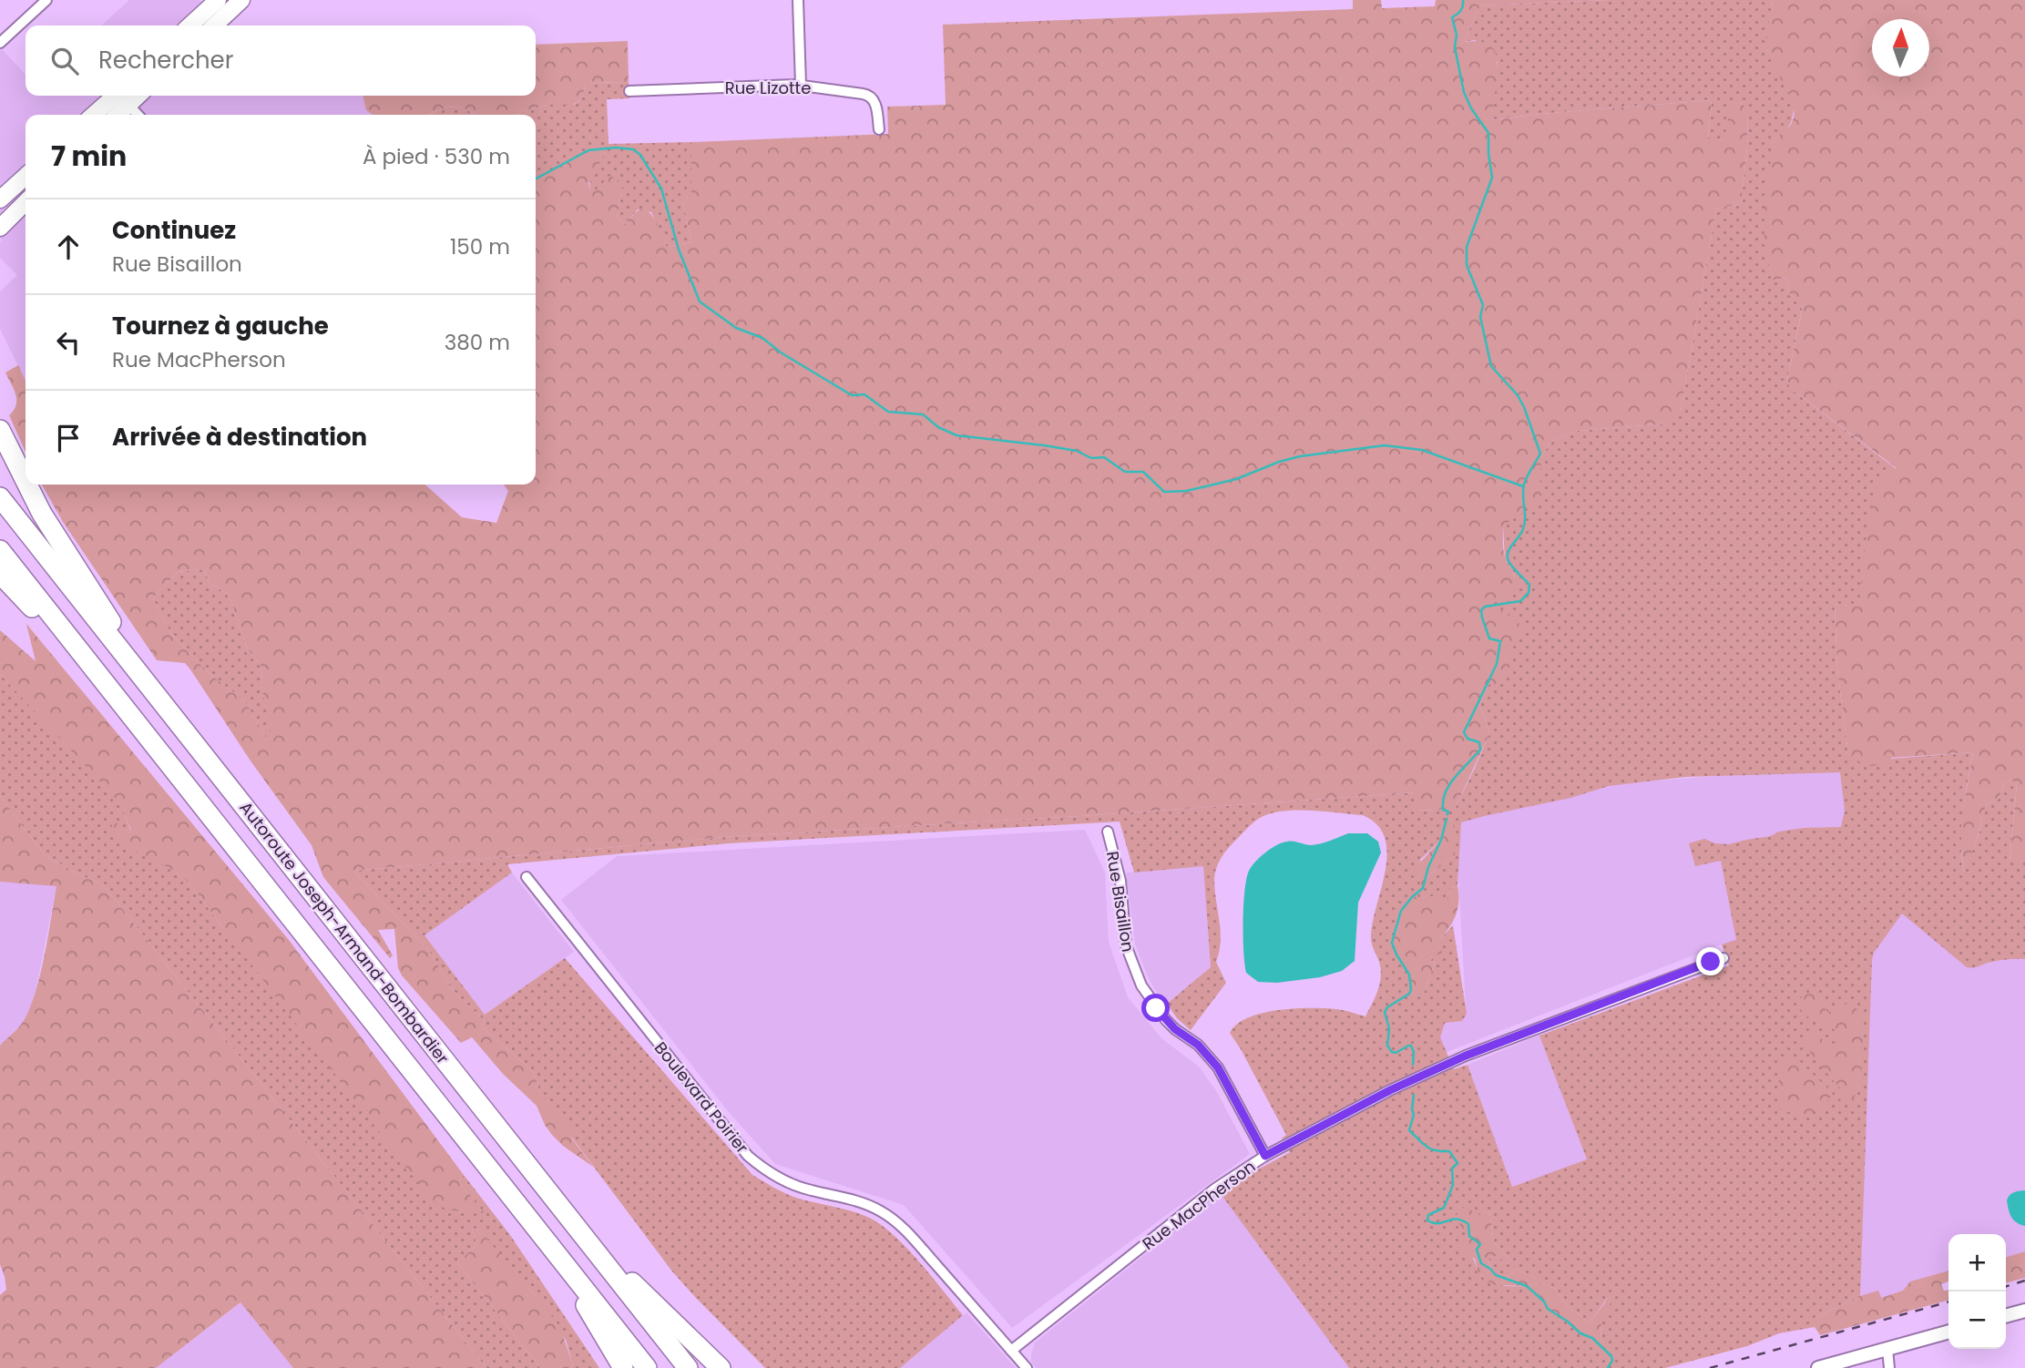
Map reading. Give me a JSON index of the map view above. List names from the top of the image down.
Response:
{
  "streets": {
    "highway": ["Autoroute Joseph-Armand-Bombardier"],
    "street": [
      "Rue Lizotte",
      "Rue Bisaillon",
      "Boulevard Poirier",
      "Rue MacPherson"
    ]
  },
  "crossings": [
    ["Rue Bisaillon", "Rue MacPherson"],
    ["Boulevard Poirier", "Rue MacPherson"]
  ],
  "north": "top",
  "page": {
    "search": "Rechercher",
    "heading": ["7 min", "À pied · 530 m"],
    "list": [
      ["Continuez", "Rue Bisaillon", "150 m"],
      ["Tournez à gauche", "Rue MacPherson", "380 m"],
      "Arrivée à destination"
    ],
    "map_buttons": ["+", "−"]
  }
}
